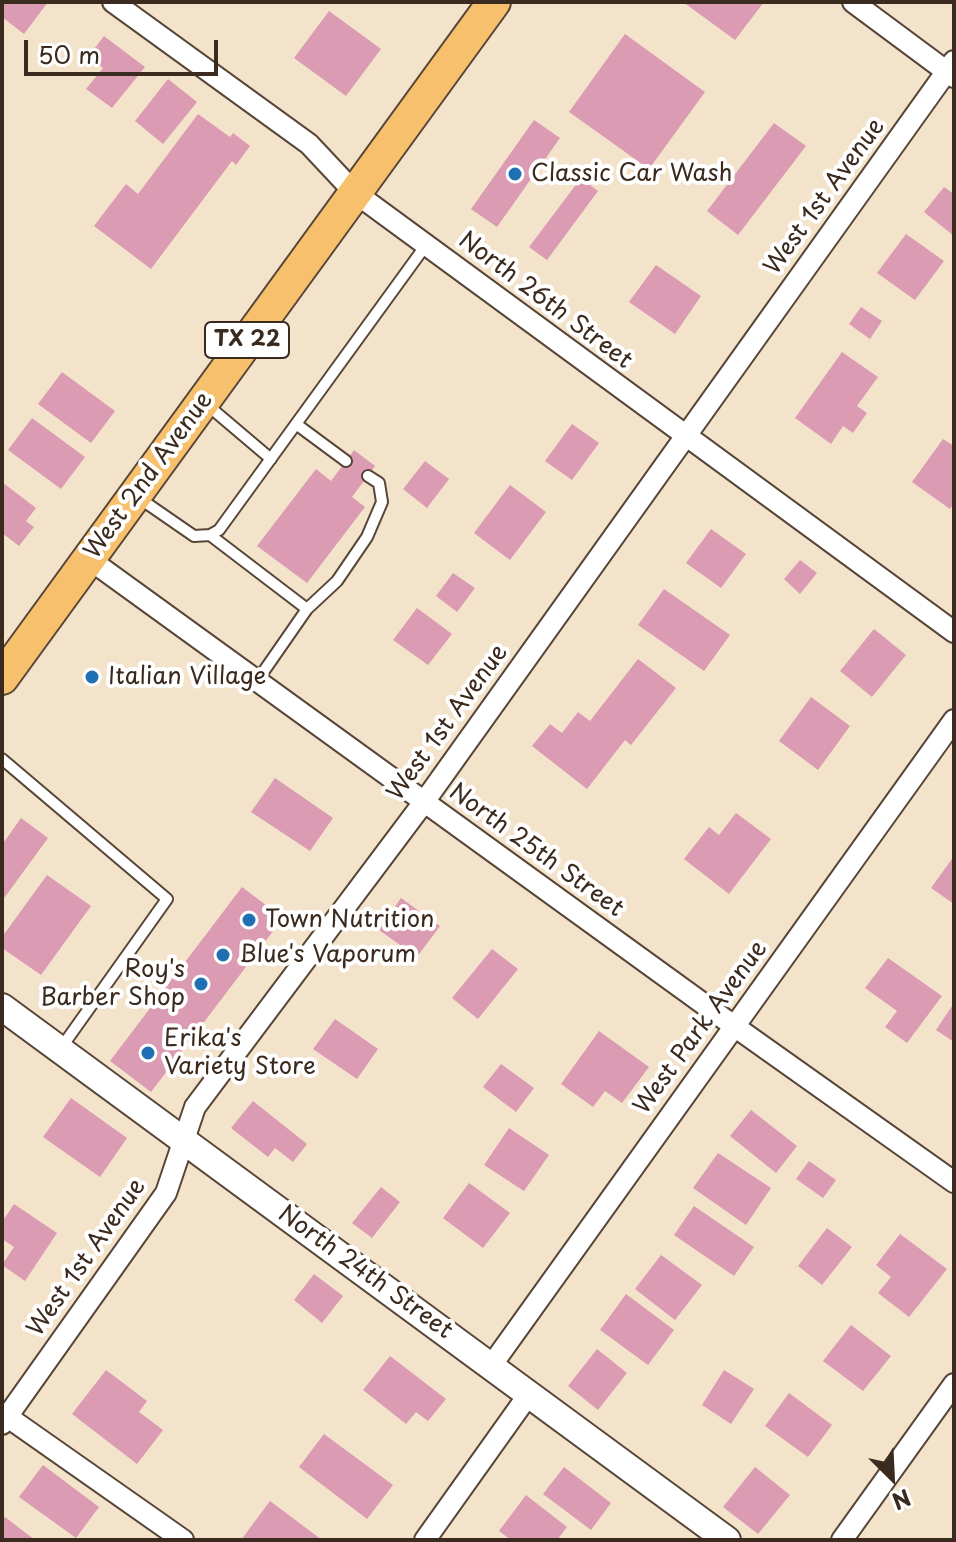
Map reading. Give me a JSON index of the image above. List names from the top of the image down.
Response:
{
  "streets": {
    "main road": ["TX 22", "West 2nd Avenue"],
    "street": [
      "West 1st Avenue",
      "North 26th Street",
      "North 25th Street",
      "West Park Avenue",
      "North 24th Street"
    ]
  },
  "crossings": [
    ["West 1st Avenue", "North 26th Street"],
    ["West 1st Avenue", "North 25th Street"],
    ["West 1st Avenue", "North 24th Street"],
    ["North 26th Street", "West 2nd Avenue"],
    ["West 2nd Avenue", "North 25th Street"],
    ["North 25th Street", "West Park Avenue"],
    ["West Park Avenue", "North 24th Street"]
  ],
  "places": [
    "Classic Car Wash",
    "Italian Village",
    "Town Nutrition",
    "Blue's Vaporum",
    "Roy's Barber Shop",
    "Erika's Variety Store"
  ],
  "scale_bar": "50 m",
  "north": "bottom right"
}
